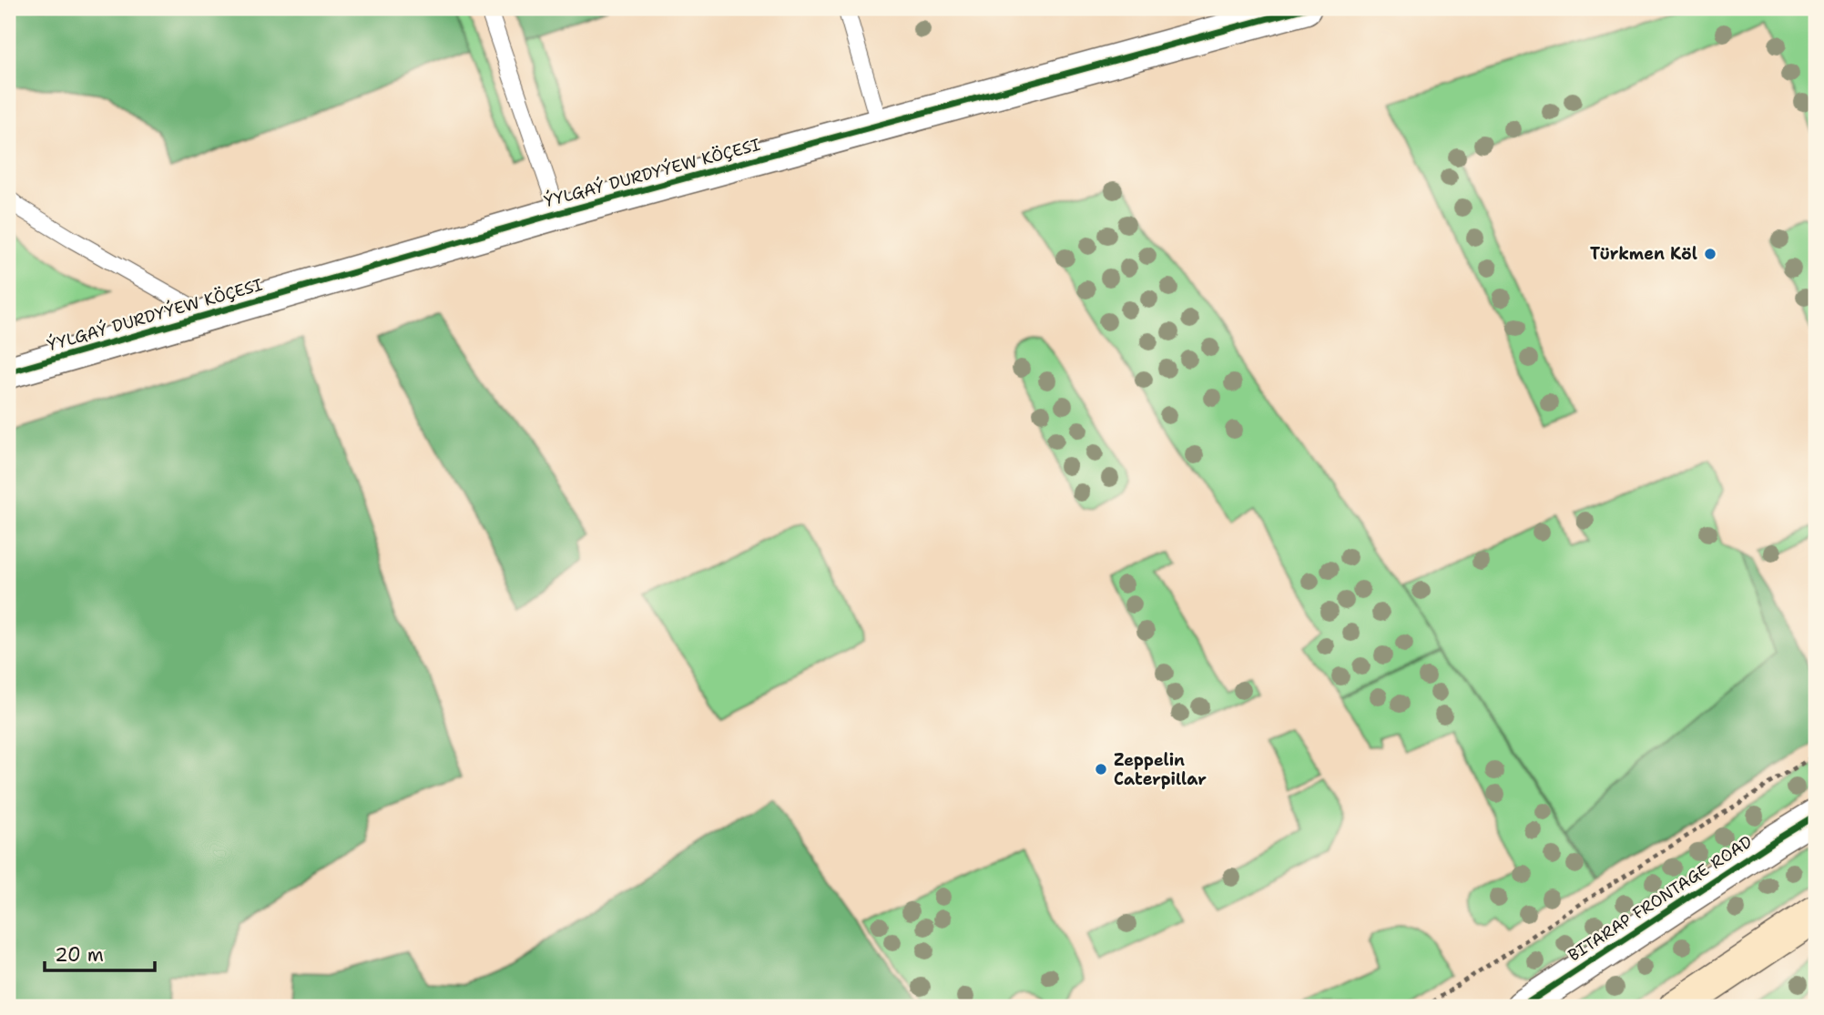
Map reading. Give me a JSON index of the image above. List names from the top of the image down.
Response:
{
  "streets": {
    "street": ["ÝYLGAÝ DURDYÝEW KÖÇESI", "BITARAP FRONTAGE ROAD"]
  },
  "places": ["Türkmen Köl", "Zeppelin Caterpillar"],
  "scale_bar": "20 m"
}
